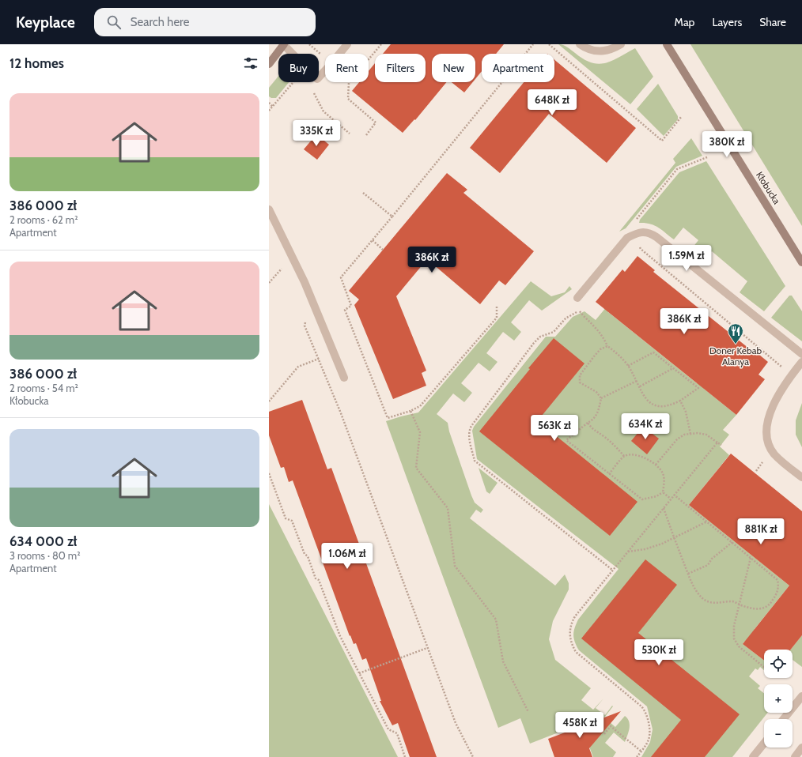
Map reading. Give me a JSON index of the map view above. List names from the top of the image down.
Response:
{
  "streets": {
    "street": ["Kłobucka"]
  },
  "places": {
    "restaurant": ["Doner Kebab Alanya"]
  },
  "page": {
    "header": "Keyplace",
    "search": "Search here",
    "nav": ["Map", "Layers", "Share"],
    "heading": "12 homes",
    "chip": [
      "Buy",
      "Rent",
      "Filters",
      "New",
      "Apartment"
    ],
    "list": [
      {
        "name": "386 000 zł",
        "note": "2 rooms · 62 m² · Apartment"
      },
      {
        "name": "386 000 zł",
        "note": "2 rooms · 54 m² · Kłobucka"
      },
      {
        "name": "634 000 zł",
        "note": "3 rooms · 80 m² · Apartment"
      }
    ],
    "price": [
      "648K zł",
      "335K zł",
      "380K zł",
      "1.59M zł",
      "386K zł",
      "386K zł",
      "634K zł",
      "563K zł",
      "881K zł",
      "1.06M zł",
      "530K zł",
      "458K zł"
    ],
    "map_buttons": ["+", "−"]
  }
}
